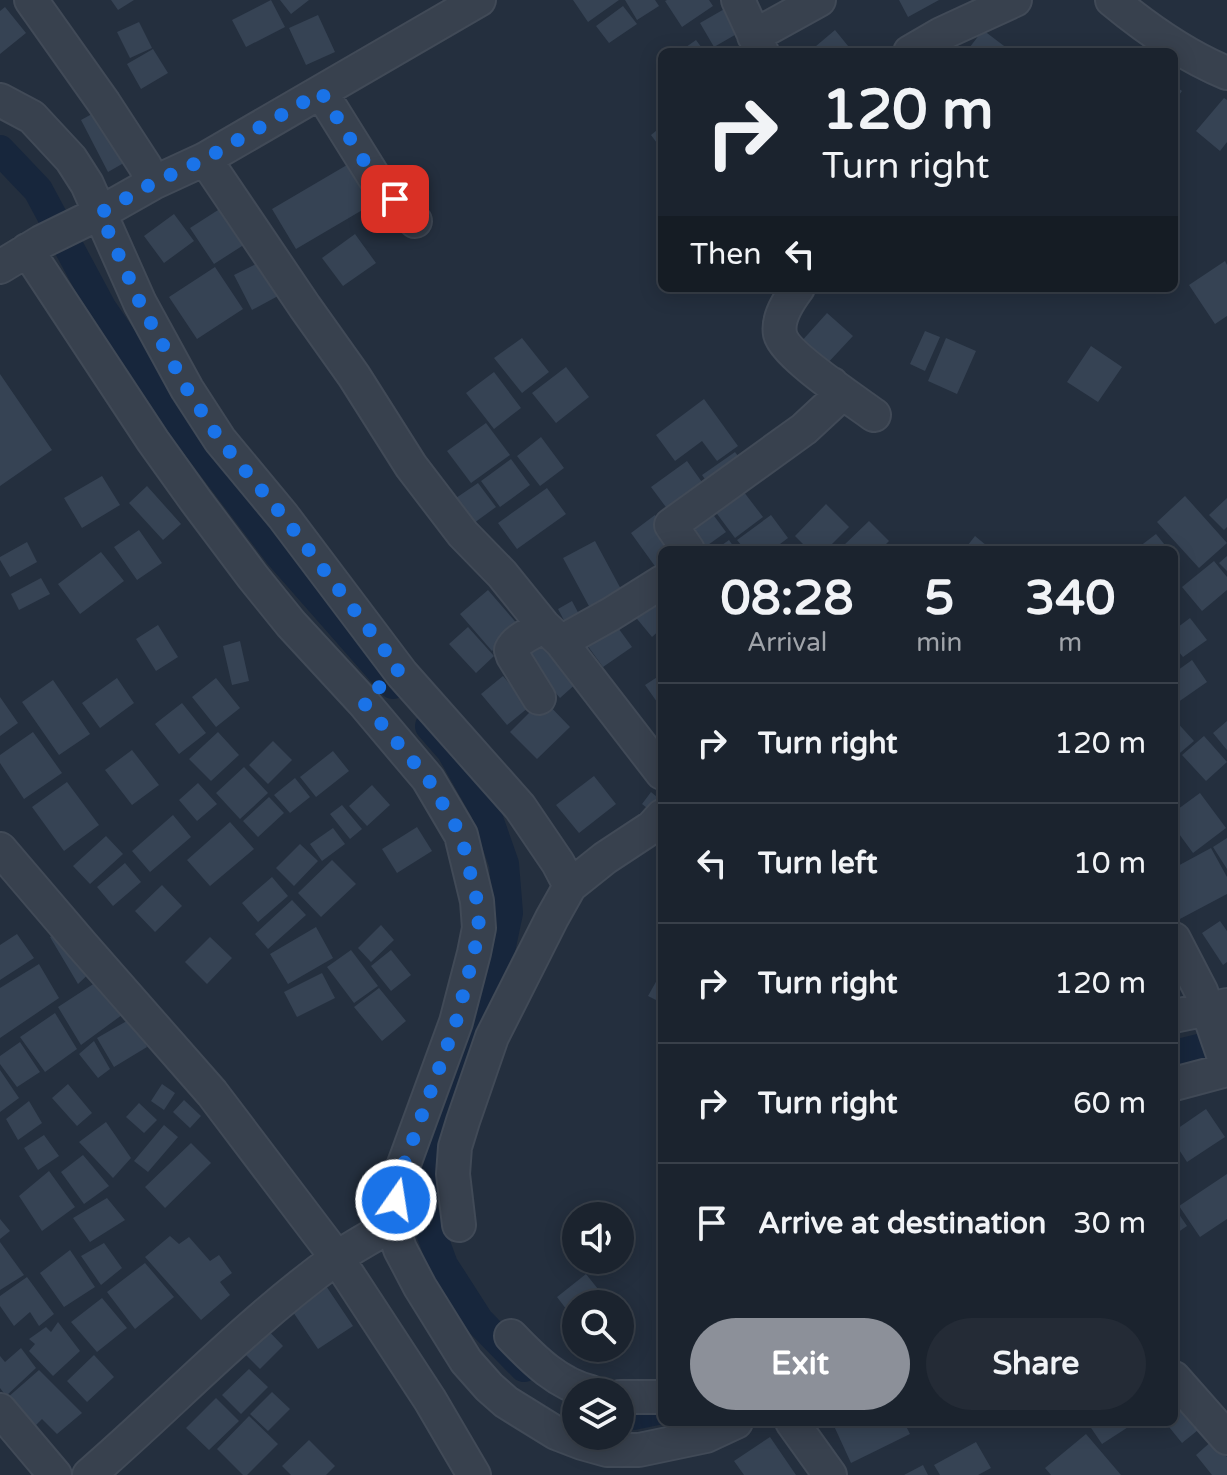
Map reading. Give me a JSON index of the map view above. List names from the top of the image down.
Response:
{
  "page": {
    "turn": ["120 m", "Turn right"],
    "then": "Then",
    "eta": [
      "08:28",
      "Arrival",
      "5",
      "min",
      "340",
      "m"
    ],
    "list": [
      {
        "name": "Turn right",
        "value": "120 m"
      },
      {
        "name": "Turn left",
        "value": "10 m"
      },
      {
        "name": "Turn right",
        "value": "120 m"
      },
      {
        "name": "Turn right",
        "value": "60 m"
      },
      {
        "name": "Arrive at destination",
        "value": "30 m"
      }
    ],
    "buttons": ["Exit", "Share"]
  }
}
